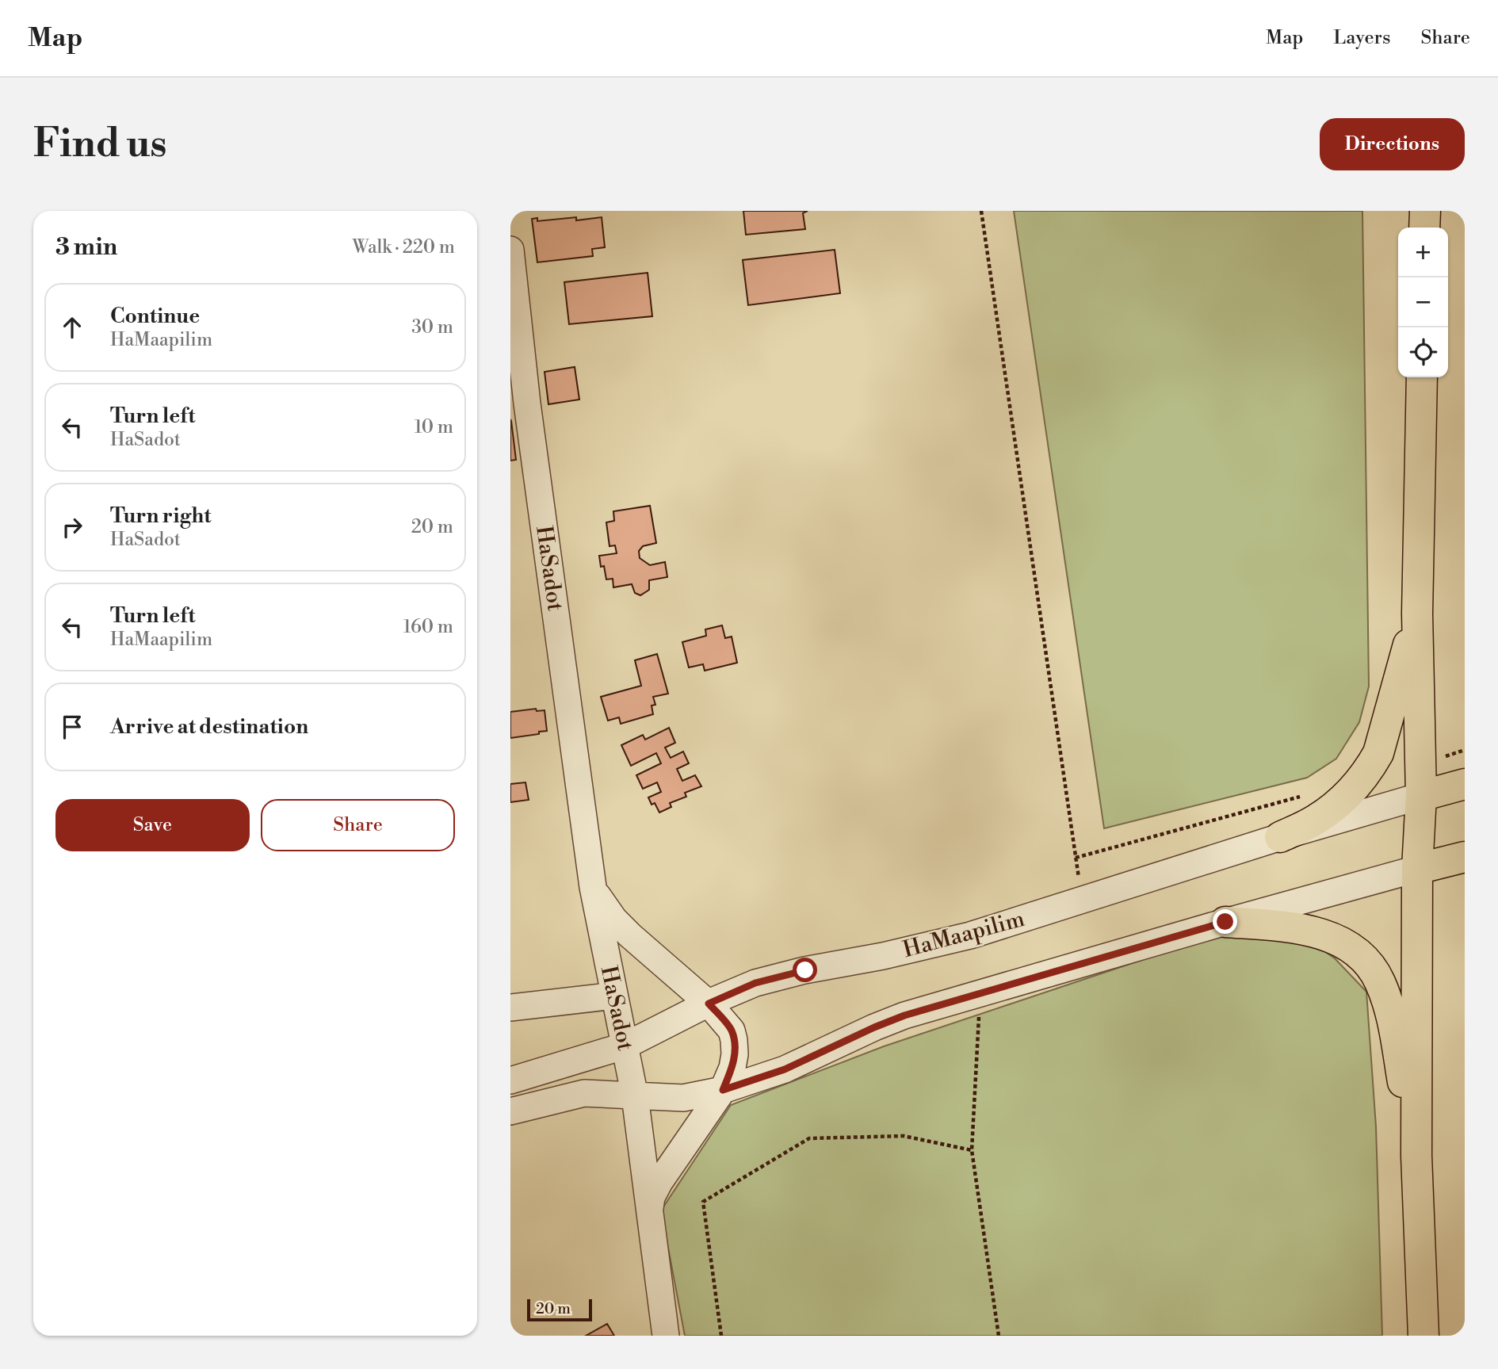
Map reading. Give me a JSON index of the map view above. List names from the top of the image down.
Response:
{
  "streets": {
    "street": ["HaSadot", "HaMaapilim"]
  },
  "crossings": [
    ["HaSadot", "HaMaapilim"]
  ],
  "scale_bar": "20 m",
  "page": {
    "header": "Map",
    "nav": ["Map", "Layers", "Share"],
    "buttons": [
      "Directions",
      ["Save", "Share"]
    ],
    "title": "Find us",
    "heading": ["3 min", "Walk · 220 m"],
    "map_buttons": ["+", "−"],
    "list": [
      ["Continue", "HaMaapilim", "30 m"],
      ["Turn left", "HaSadot", "10 m"],
      ["Turn right", "HaSadot", "20 m"],
      ["Turn left", "HaMaapilim", "160 m"],
      "Arrive at destination"
    ],
    "scale": "20 m"
  }
}
